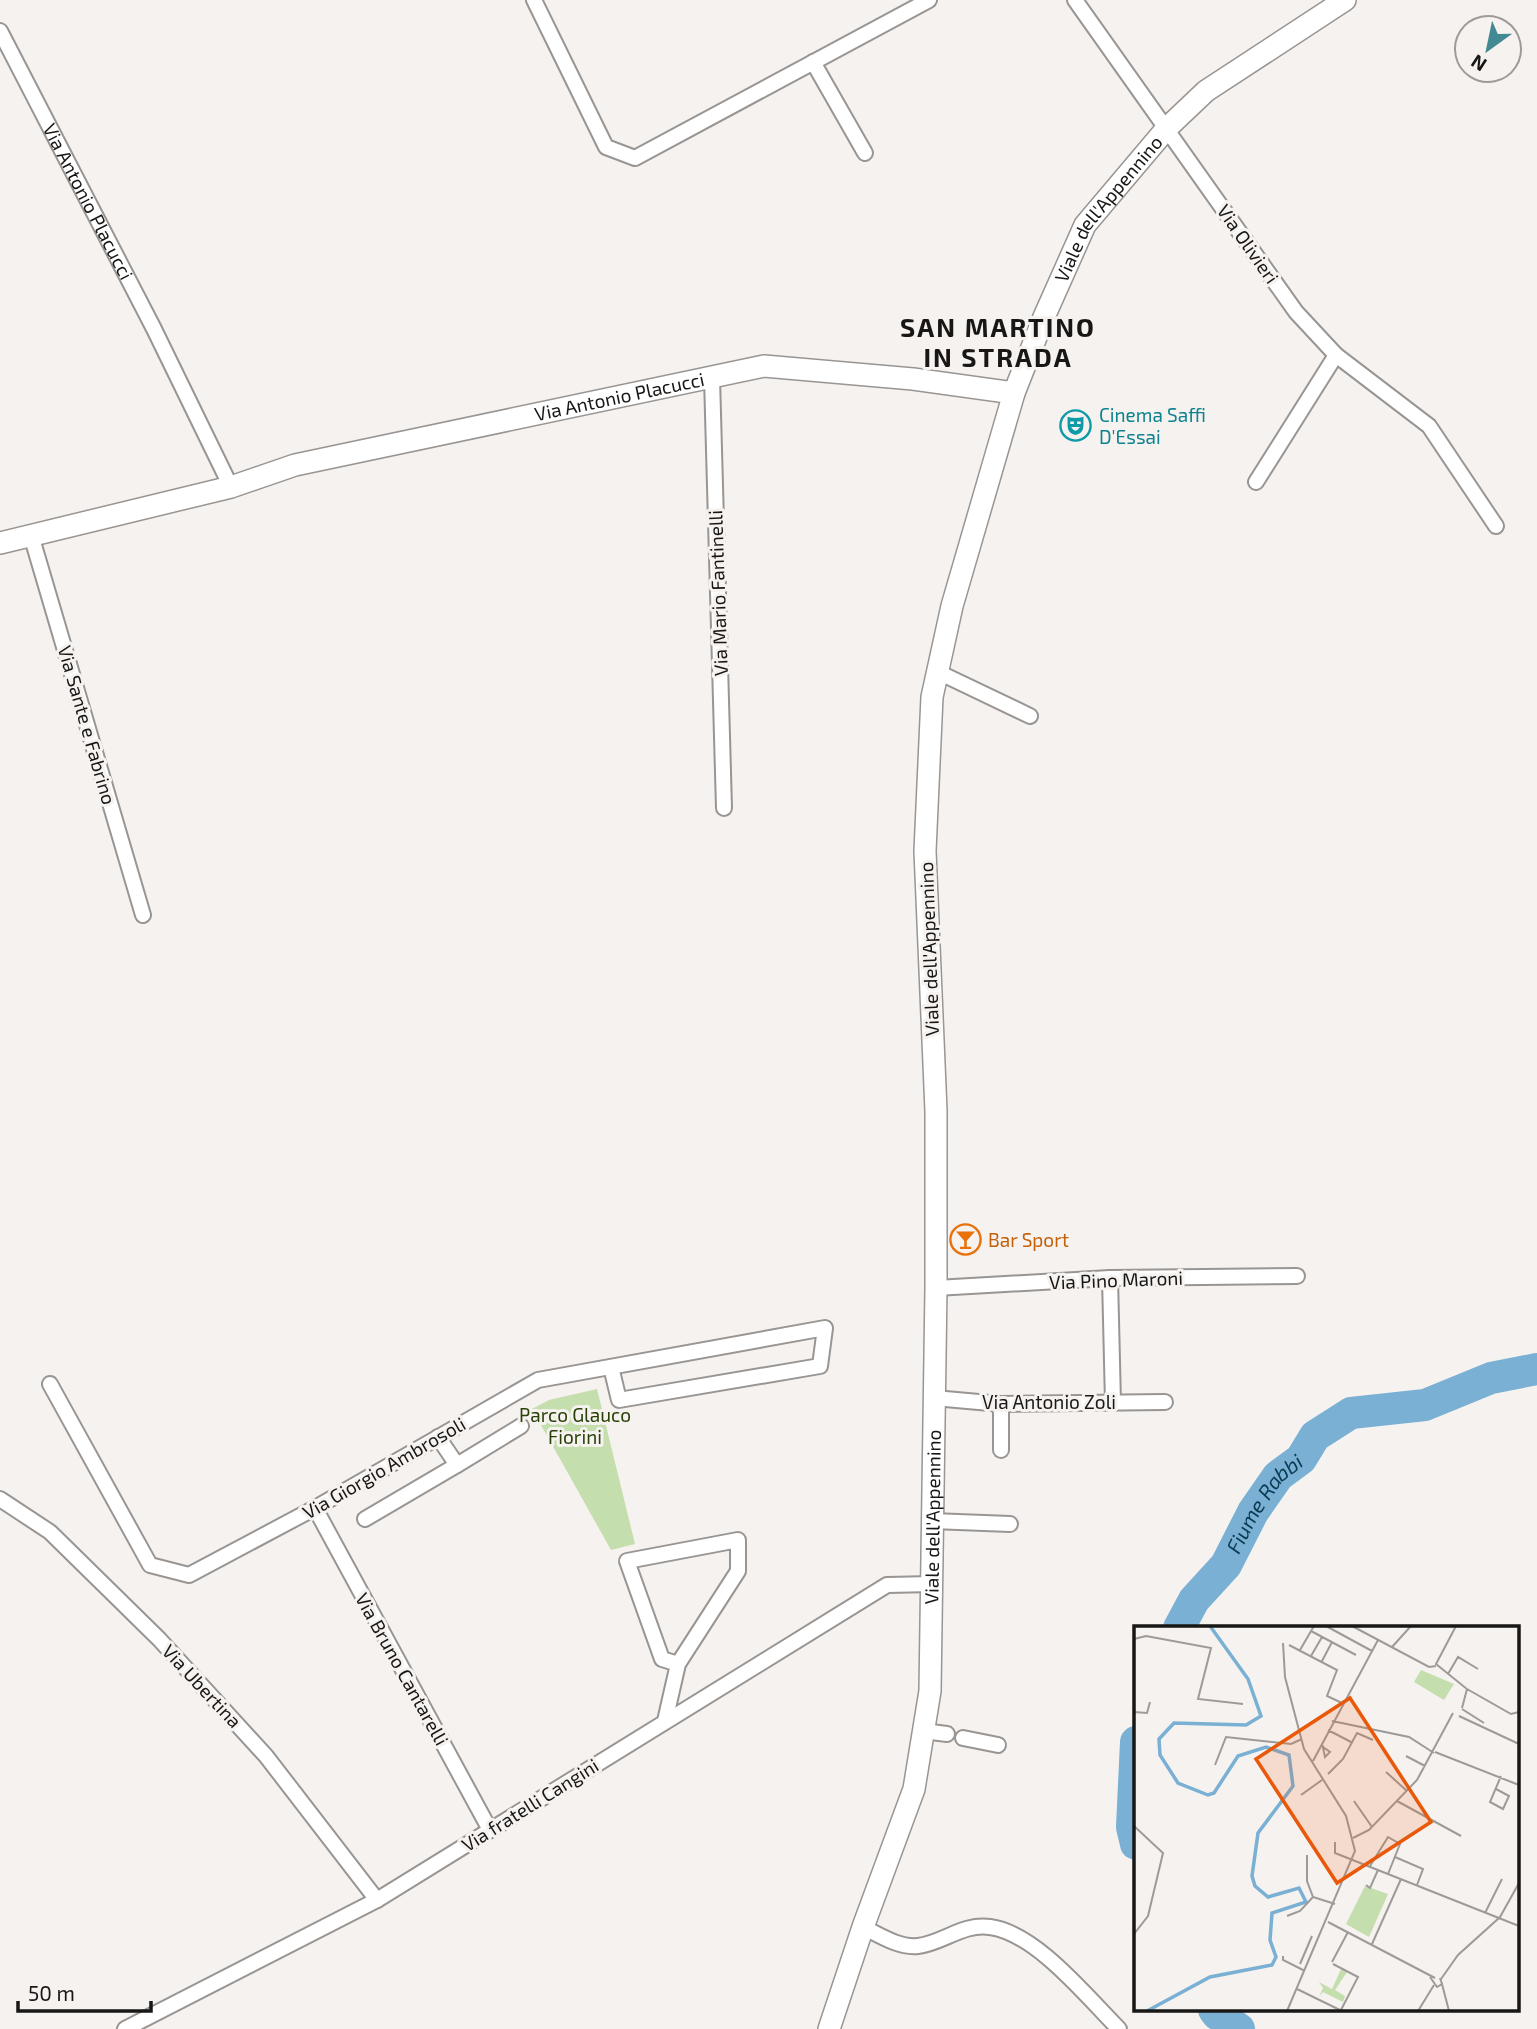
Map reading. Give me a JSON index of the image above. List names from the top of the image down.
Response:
{
  "streets": {
    "main road": ["Via Antonio Placucci", "Viale dell'Appennino"],
    "street": [
      "Via Olivieri",
      "Via Mario Fantinelli",
      "Via Sante e Fabrino",
      "Via Pino Maroni",
      "Via Antonio Zoli",
      "Via Giorgio Ambrosoli",
      "Via Bruno Cantarelli",
      "Via Ubertina",
      "Via fratelli Cangini"
    ]
  },
  "crossings": [
    ["Via Antonio Placucci", "Viale dell'Appennino"],
    ["Via Antonio Placucci", "Via Mario Fantinelli"],
    ["Via Antonio Placucci", "Via Sante e Fabrino"],
    ["Viale dell'Appennino", "Via Olivieri"],
    ["Viale dell'Appennino", "Via Pino Maroni"],
    ["Viale dell'Appennino", "Via Antonio Zoli"],
    ["Viale dell'Appennino", "Via fratelli Cangini"],
    ["Via Giorgio Ambrosoli", "Via Bruno Cantarelli"],
    ["Via Bruno Cantarelli", "Via fratelli Cangini"],
    ["Via Ubertina", "Via fratelli Cangini"]
  ],
  "districts": ["SAN MARTINO IN STRADA"],
  "water": ["Fiume Rabbi"],
  "parks": ["Parco Glauco Fiorini"],
  "places": {
    "theatre": ["Cinema Saffi D'Essai"],
    "bar": ["Bar Sport"]
  },
  "scale_bar": "50 m",
  "north": "bottom left"
}
